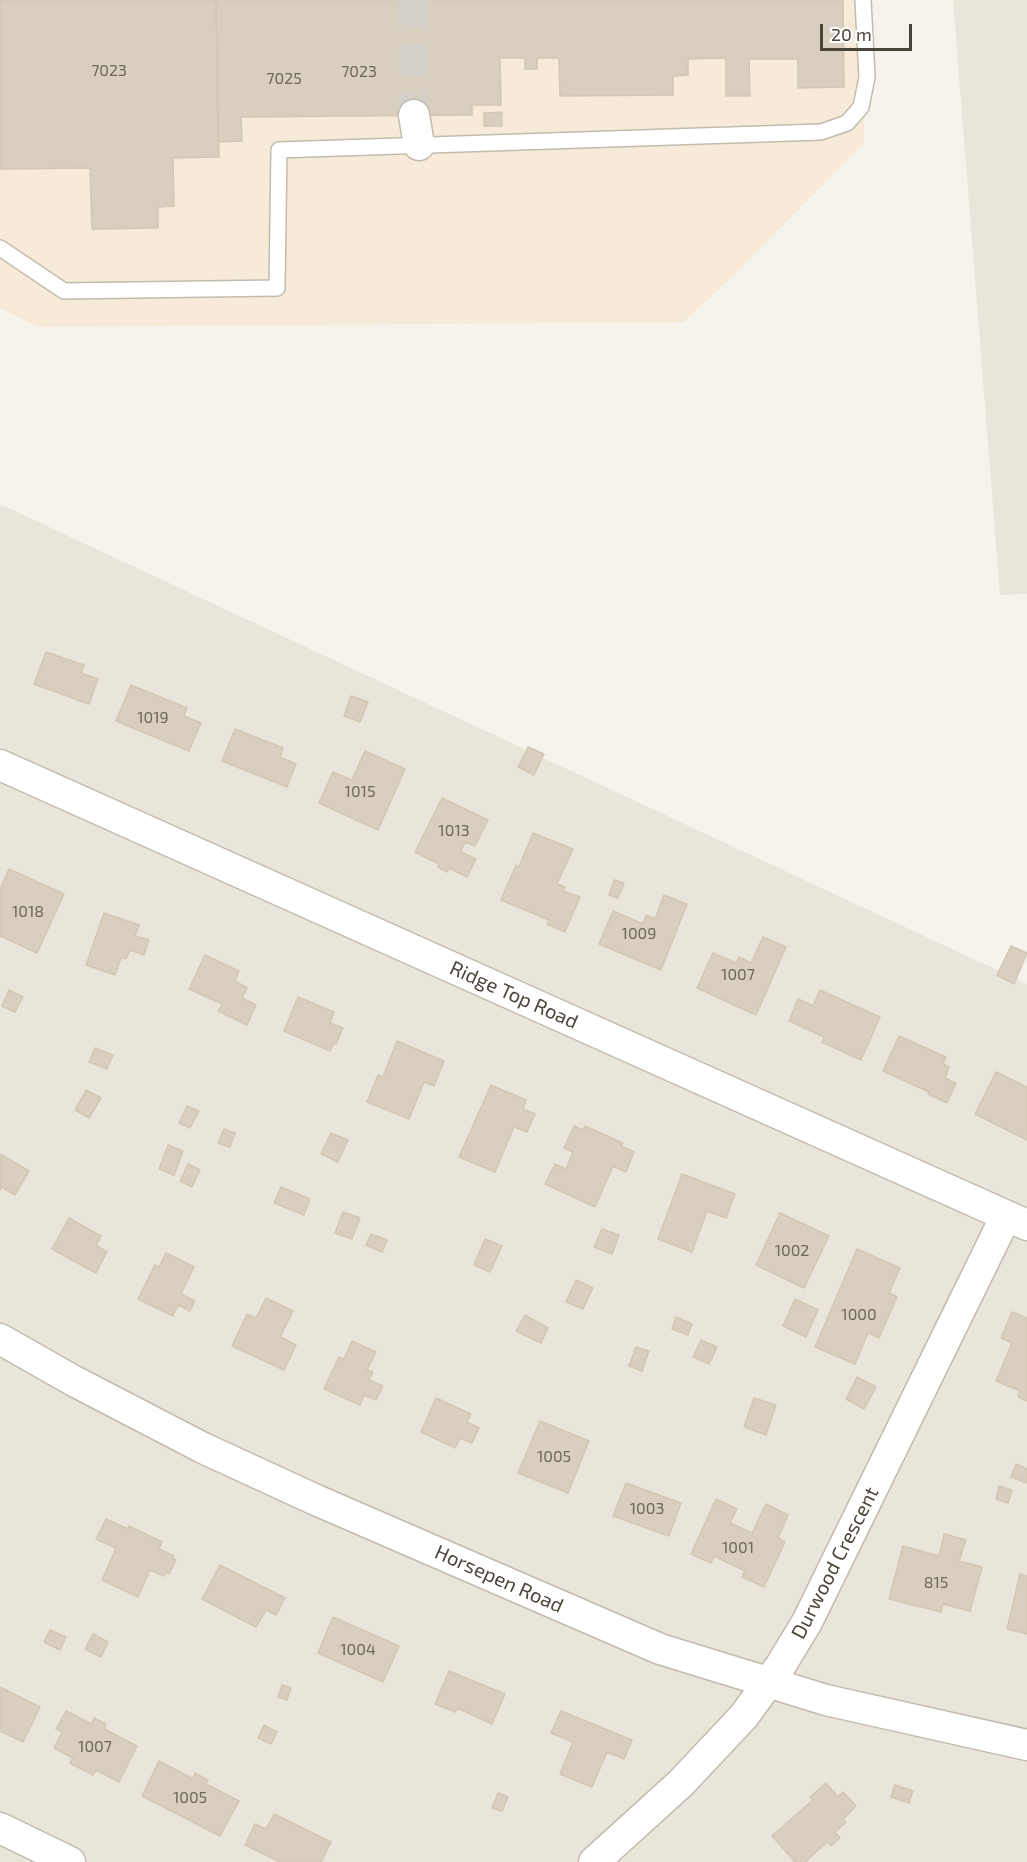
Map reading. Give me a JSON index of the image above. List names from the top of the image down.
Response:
{
  "streets": {
    "street": ["Ridge Top Road", "Durwood Crescent", "Horsepen Road"]
  },
  "crossings": [
    ["Ridge Top Road", "Durwood Crescent"],
    ["Durwood Crescent", "Horsepen Road"]
  ],
  "house_numbers": [
    "7023",
    "7023",
    "7025",
    "1019",
    "1015",
    "1013",
    "1018",
    "1009",
    "1007",
    "1002",
    "1000",
    "1005",
    "1003",
    "1001",
    "815",
    "1004",
    "1007",
    "1005"
  ],
  "scale_bar": "20 m"
}
